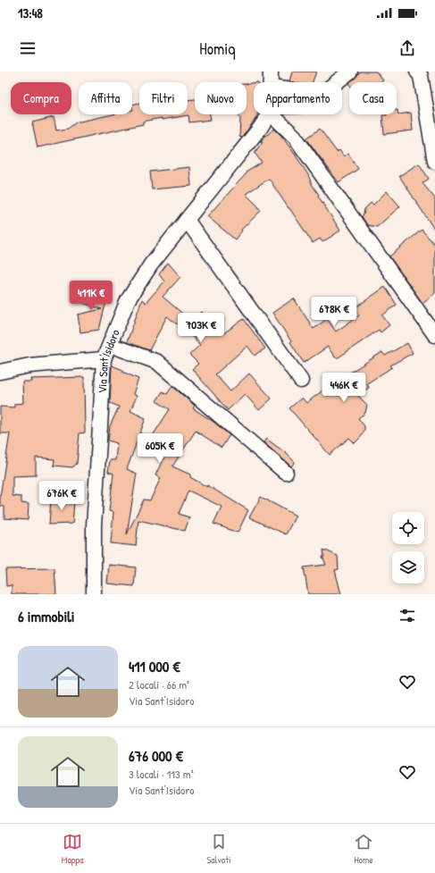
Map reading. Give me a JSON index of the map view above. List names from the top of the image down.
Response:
{
  "streets": {
    "street": ["Via Sant'Isidoro"]
  },
  "page": {
    "status": "13:48",
    "header": "Homiq",
    "chip": [
      "Compra",
      "Affitta",
      "Filtri",
      "Nuovo",
      "Appartamento",
      "Casa"
    ],
    "price": [
      "411K €",
      "678K €",
      "703K €",
      "446K €",
      "605K €",
      "676K €"
    ],
    "heading": "6 immobili",
    "list": [
      {
        "name": "411 000 €",
        "note": "2 locali · 66 m² · Via Sant'Isidoro"
      },
      {
        "name": "676 000 €",
        "note": "3 locali · 113 m² · Via Sant'Isidoro"
      }
    ],
    "tabs": ["Mappa", "Salvati", "Home"]
  }
}
